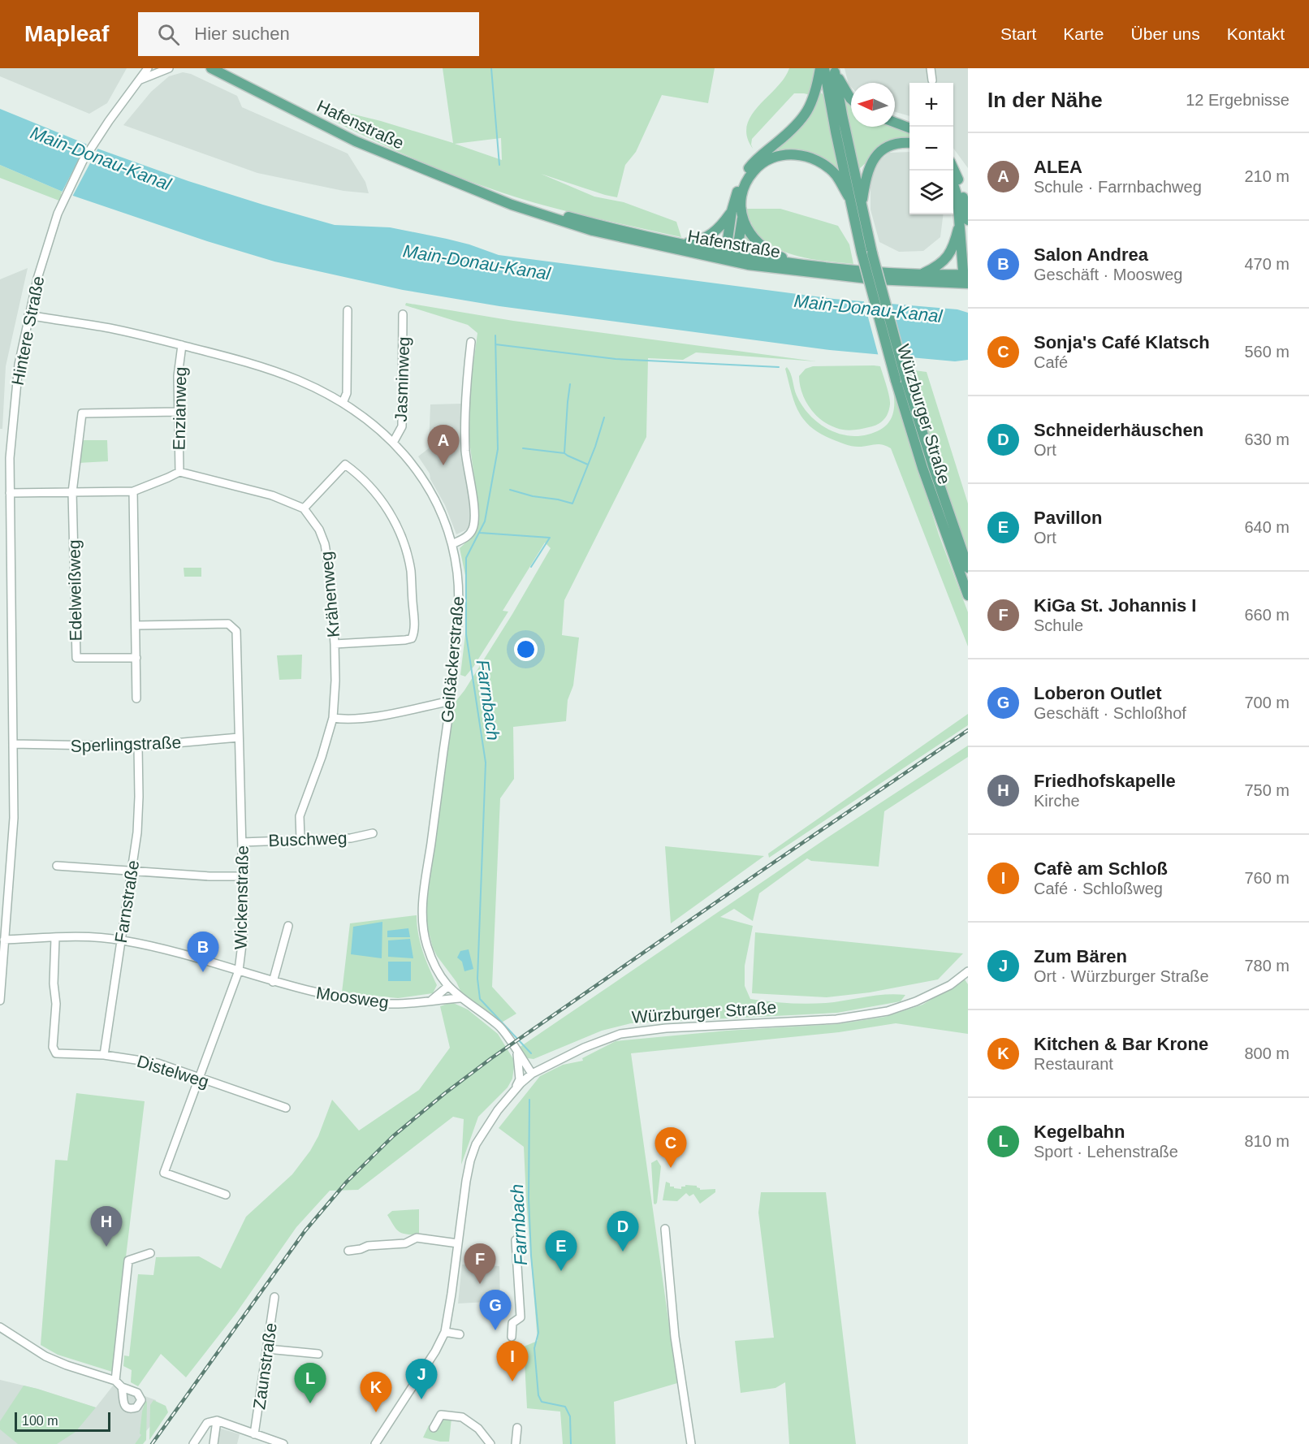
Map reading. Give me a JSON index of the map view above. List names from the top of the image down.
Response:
{
  "streets": {
    "main road": ["Hafenstraße", "Würzburger Straße"],
    "street": [
      "Hintere Straße",
      "Jasminweg",
      "Enzianweg",
      "Edelweißweg",
      "Krähenweg",
      "Geißäckerstraße",
      "Sperlingstraße",
      "Buschweg",
      "Wickenstraße",
      "Farnstraße",
      "Moosweg",
      "Distelweg",
      "Zaunstraße"
    ]
  },
  "crossings": [
    ["Hintere Straße", "Geißäckerstraße"],
    ["Hintere Straße", "Sperlingstraße"],
    ["Hintere Straße", "Moosweg"],
    ["Jasminweg", "Geißäckerstraße"],
    ["Enzianweg", "Geißäckerstraße"],
    ["Würzburger Straße", "Geißäckerstraße"],
    ["Krähenweg", "Buschweg"],
    ["Geißäckerstraße", "Moosweg"],
    ["Sperlingstraße", "Wickenstraße"],
    ["Sperlingstraße", "Farnstraße"],
    ["Buschweg", "Wickenstraße"],
    ["Wickenstraße", "Moosweg"],
    ["Wickenstraße", "Distelweg"],
    ["Farnstraße", "Moosweg"],
    ["Farnstraße", "Distelweg"],
    ["Moosweg", "Distelweg"]
  ],
  "water": ["Main-Donau-Kanal", "Farrnbach"],
  "scale_bar": "100 m",
  "north": "left",
  "page": {
    "header": "Mapleaf",
    "search": "Hier suchen",
    "nav": [
      "Start",
      "Karte",
      "Über uns",
      "Kontakt"
    ],
    "heading": ["In der Nähe", "12 Ergebnisse"],
    "map_buttons": ["+", "−"],
    "list": [
      {
        "mark": "A",
        "name": "ALEA",
        "note": "Schule · Farrnbachweg",
        "value": "210 m"
      },
      {
        "mark": "B",
        "name": "Salon Andrea",
        "note": "Geschäft · Moosweg",
        "value": "470 m"
      },
      {
        "mark": "C",
        "name": "Sonja's Café Klatsch",
        "note": "Café",
        "value": "560 m"
      },
      {
        "mark": "D",
        "name": "Schneiderhäuschen",
        "note": "Ort",
        "value": "630 m"
      },
      {
        "mark": "E",
        "name": "Pavillon",
        "note": "Ort",
        "value": "640 m"
      },
      {
        "mark": "F",
        "name": "KiGa St. Johannis I",
        "note": "Schule",
        "value": "660 m"
      },
      {
        "mark": "G",
        "name": "Loberon Outlet",
        "note": "Geschäft · Schloßhof",
        "value": "700 m"
      },
      {
        "mark": "H",
        "name": "Friedhofskapelle",
        "note": "Kirche",
        "value": "750 m"
      },
      {
        "mark": "I",
        "name": "Cafè am Schloß",
        "note": "Café · Schloßweg",
        "value": "760 m"
      },
      {
        "mark": "J",
        "name": "Zum Bären",
        "note": "Ort · Würzburger Straße",
        "value": "780 m"
      },
      {
        "mark": "K",
        "name": "Kitchen & Bar Krone",
        "note": "Restaurant",
        "value": "800 m"
      },
      {
        "mark": "L",
        "name": "Kegelbahn",
        "note": "Sport · Lehenstraße",
        "value": "810 m"
      }
    ],
    "pins": [
      "A",
      "B",
      "C",
      "H",
      "D",
      "E",
      "F",
      "G",
      "I",
      "J",
      "L",
      "K"
    ],
    "scale": "100 m"
  }
}
